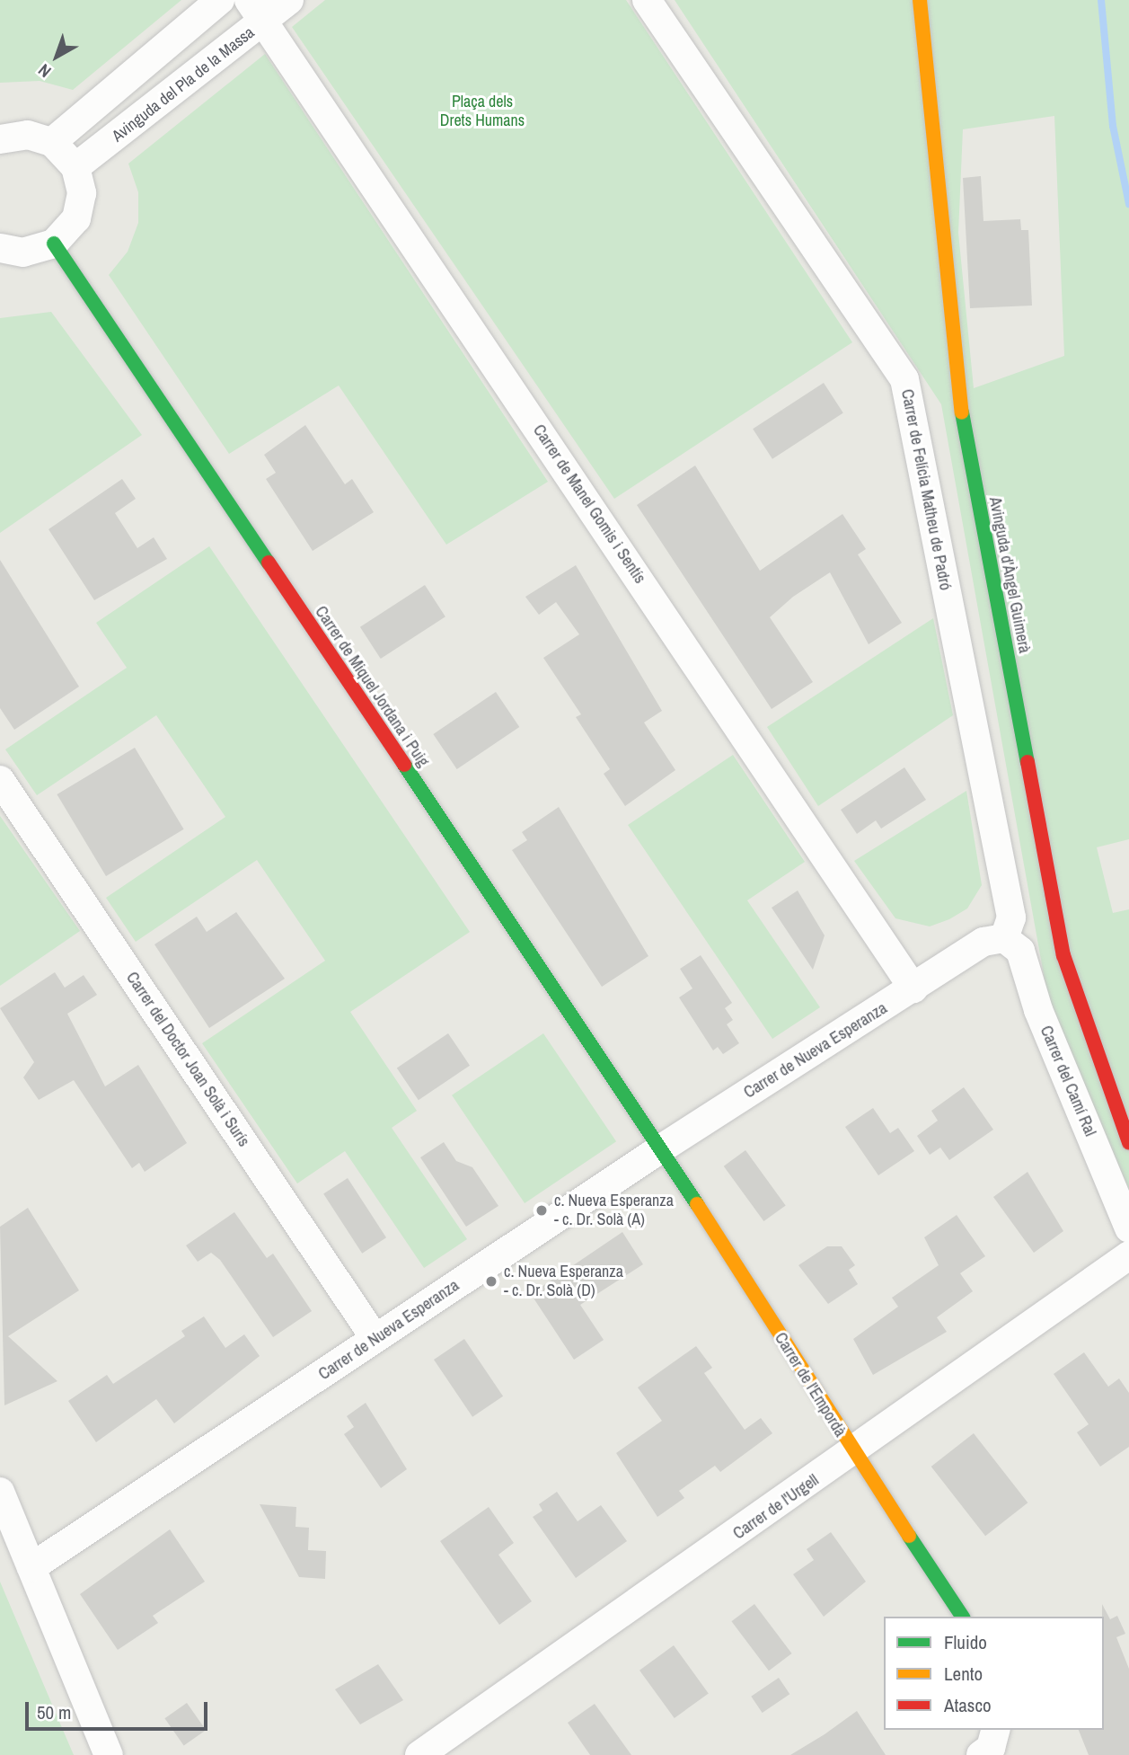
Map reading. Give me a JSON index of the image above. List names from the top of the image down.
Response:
{
  "streets": {
    "street": [
      "Avinguda del Pla de la Massa",
      "Carrer de Felícia Matheu de Padró",
      "Carrer de Manel Gomis i Sentís",
      "Avinguda d'Àngel Guimerà",
      "Carrer de Miquel Jordana i Puig",
      "Carrer de Nueva Esperanza",
      "Carrer del Doctor Joan Solà i Surís",
      "Carrer del Camí Ral",
      "Carrer de l'Empordà",
      "Carrer de l'Urgell"
    ]
  },
  "crossings": [
    ["Avinguda del Pla de la Massa", "Carrer de Manel Gomis i Sentís"],
    ["Carrer de Felícia Matheu de Padró", "Carrer de Nueva Esperanza"],
    ["Carrer de Felícia Matheu de Padró", "Carrer del Camí Ral"],
    ["Carrer de Manel Gomis i Sentís", "Carrer de Nueva Esperanza"],
    ["Carrer de Miquel Jordana i Puig", "Carrer de Nueva Esperanza"],
    ["Carrer de Miquel Jordana i Puig", "Carrer de l'Empordà"],
    ["Carrer de Nueva Esperanza", "Carrer del Doctor Joan Solà i Surís"],
    ["Carrer de Nueva Esperanza", "Carrer del Camí Ral"],
    ["Carrer de Nueva Esperanza", "Carrer de l'Empordà"],
    ["Carrer de l'Empordà", "Carrer de l'Urgell"]
  ],
  "parks": ["Plaça dels Drets Humans"],
  "places": ["c. Nueva Esperanza - c. Dr. Solà (A)", "c. Nueva Esperanza - c. Dr. Solà (D)"],
  "legend": ["Fluido", "Lento", "Atasco"],
  "scale_bar": "50 m",
  "north": "bottom left"
}
